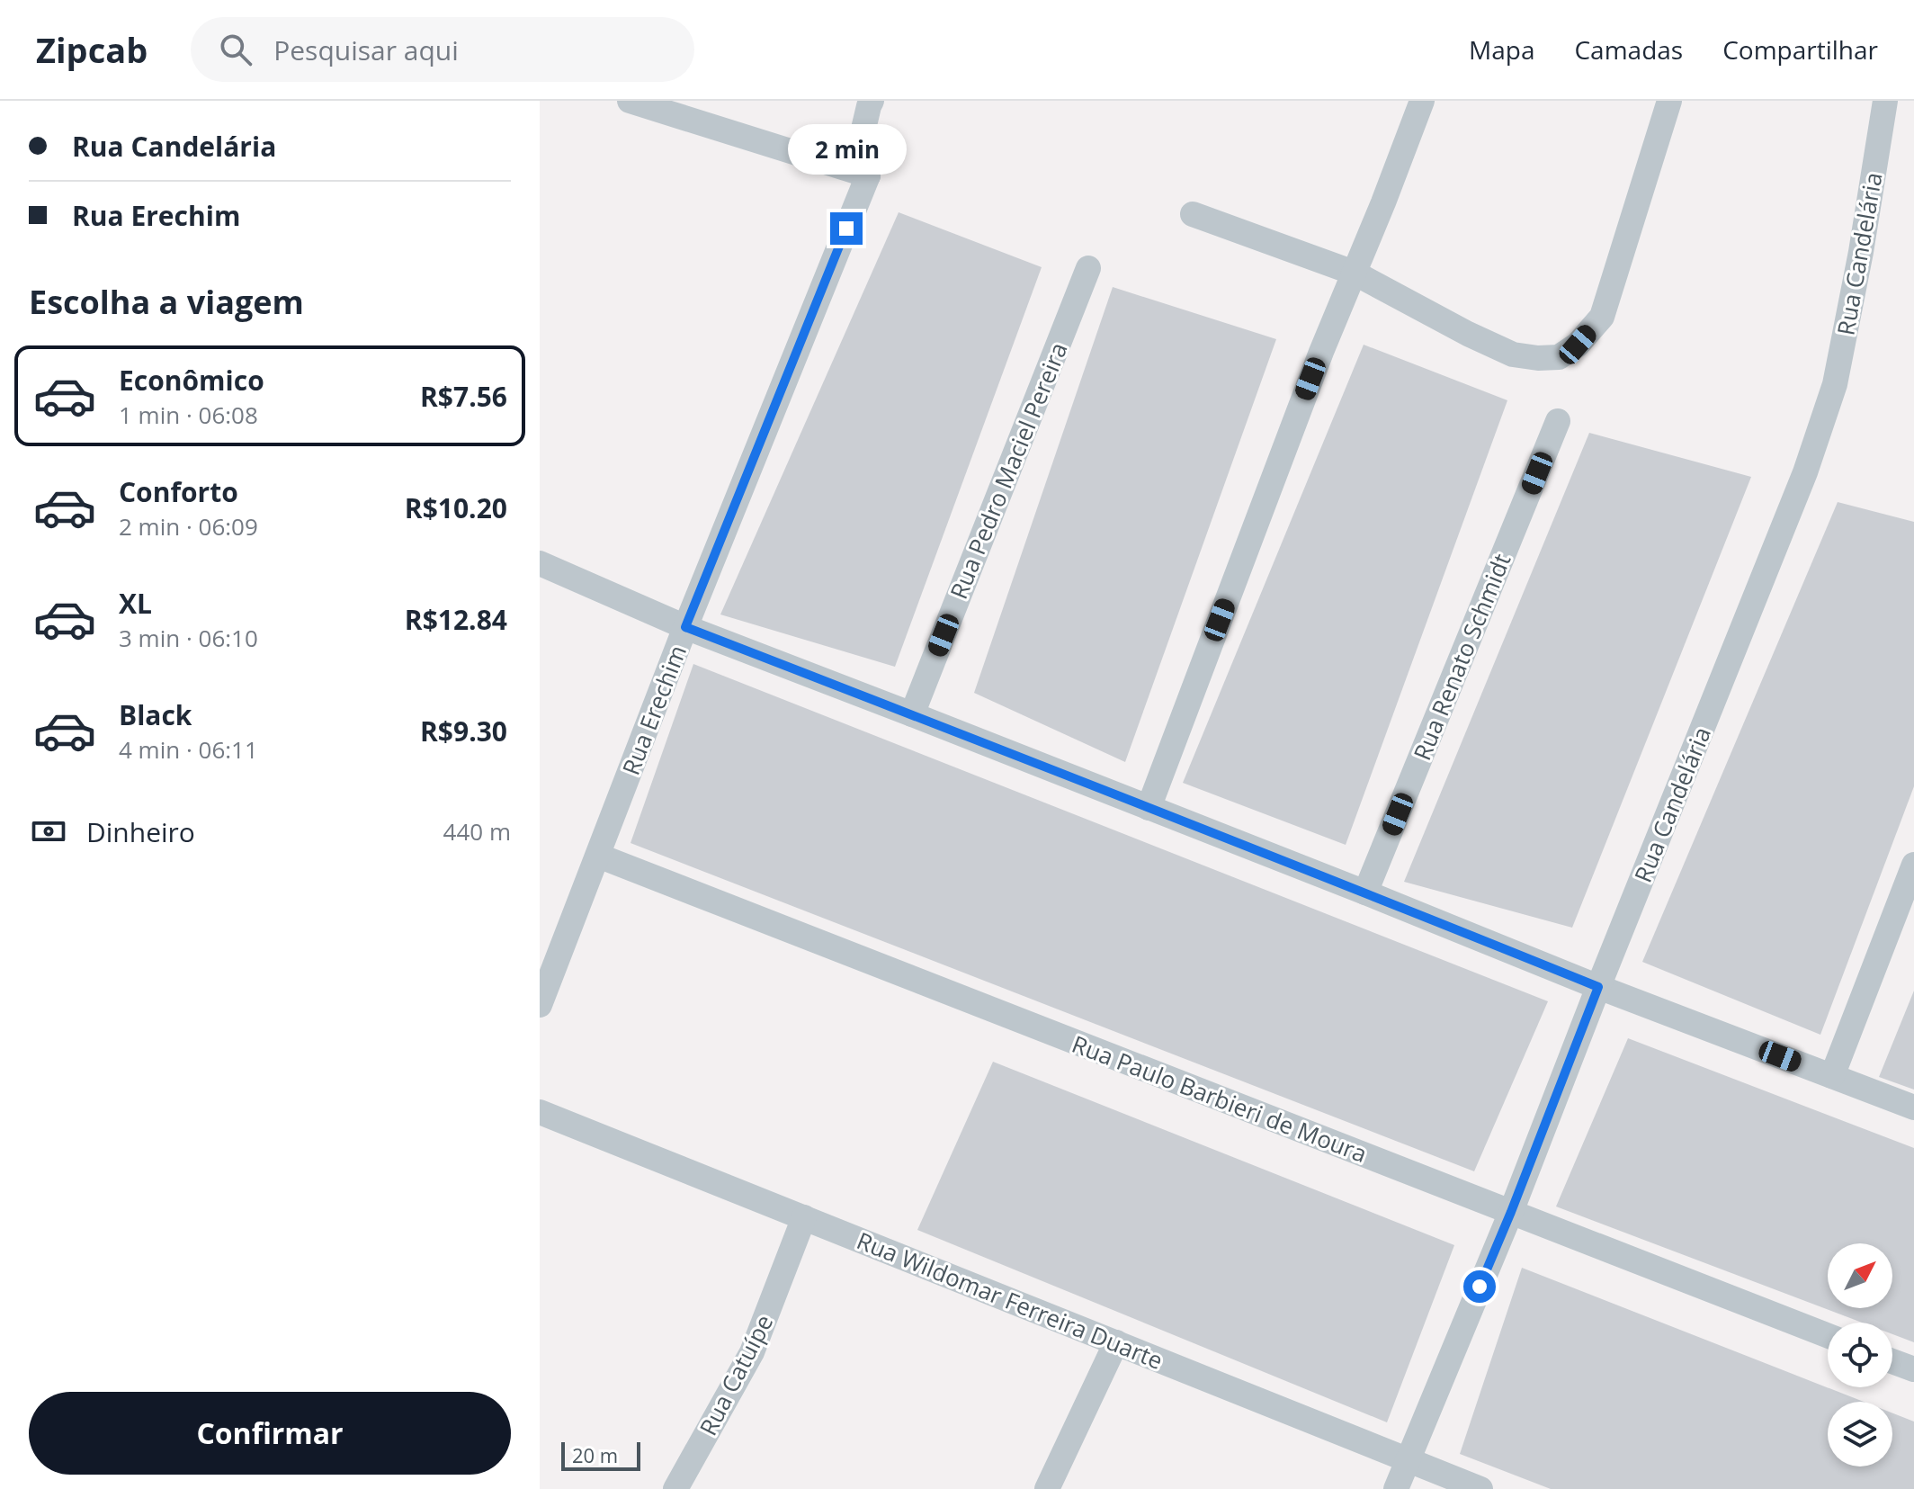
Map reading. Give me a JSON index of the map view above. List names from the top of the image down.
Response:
{
  "streets": {
    "street": [
      "Rua Candelária",
      "Rua Pedro Maciel Pereira",
      "Rua Renato Schmidt",
      "Rua Erechim",
      "Rua Paulo Barbieri de Moura",
      "Rua Wildomar Ferreira Duarte",
      "Rua Catuípe"
    ]
  },
  "crossings": [
    ["Rua Candelária", "Rua Paulo Barbieri de Moura"],
    ["Rua Candelária", "Rua Wildomar Ferreira Duarte"],
    ["Rua Erechim", "Rua Paulo Barbieri de Moura"],
    ["Rua Wildomar Ferreira Duarte", "Rua Catuípe"]
  ],
  "scale_bar": "20 m",
  "north": "top right",
  "page": {
    "header": "Zipcab",
    "search": "Pesquisar aqui",
    "nav": ["Mapa", "Camadas", "Compartilhar"],
    "banner": ["Rua Candelária", "Rua Erechim"],
    "bubble": "2 min",
    "heading": "Escolha a viagem",
    "list": [
      {
        "name": "Econômico",
        "note": "1 min · 06:08",
        "value": "R$7.56"
      },
      {
        "name": "Conforto",
        "note": "2 min · 06:09",
        "value": "R$10.20"
      },
      {
        "name": "XL",
        "note": "3 min · 06:10",
        "value": "R$12.84"
      },
      {
        "name": "Black",
        "note": "4 min · 06:11",
        "value": "R$9.30"
      }
    ],
    "pay": ["Dinheiro", "440 m"],
    "buttons": "Confirmar",
    "scale": "20 m"
  }
}
